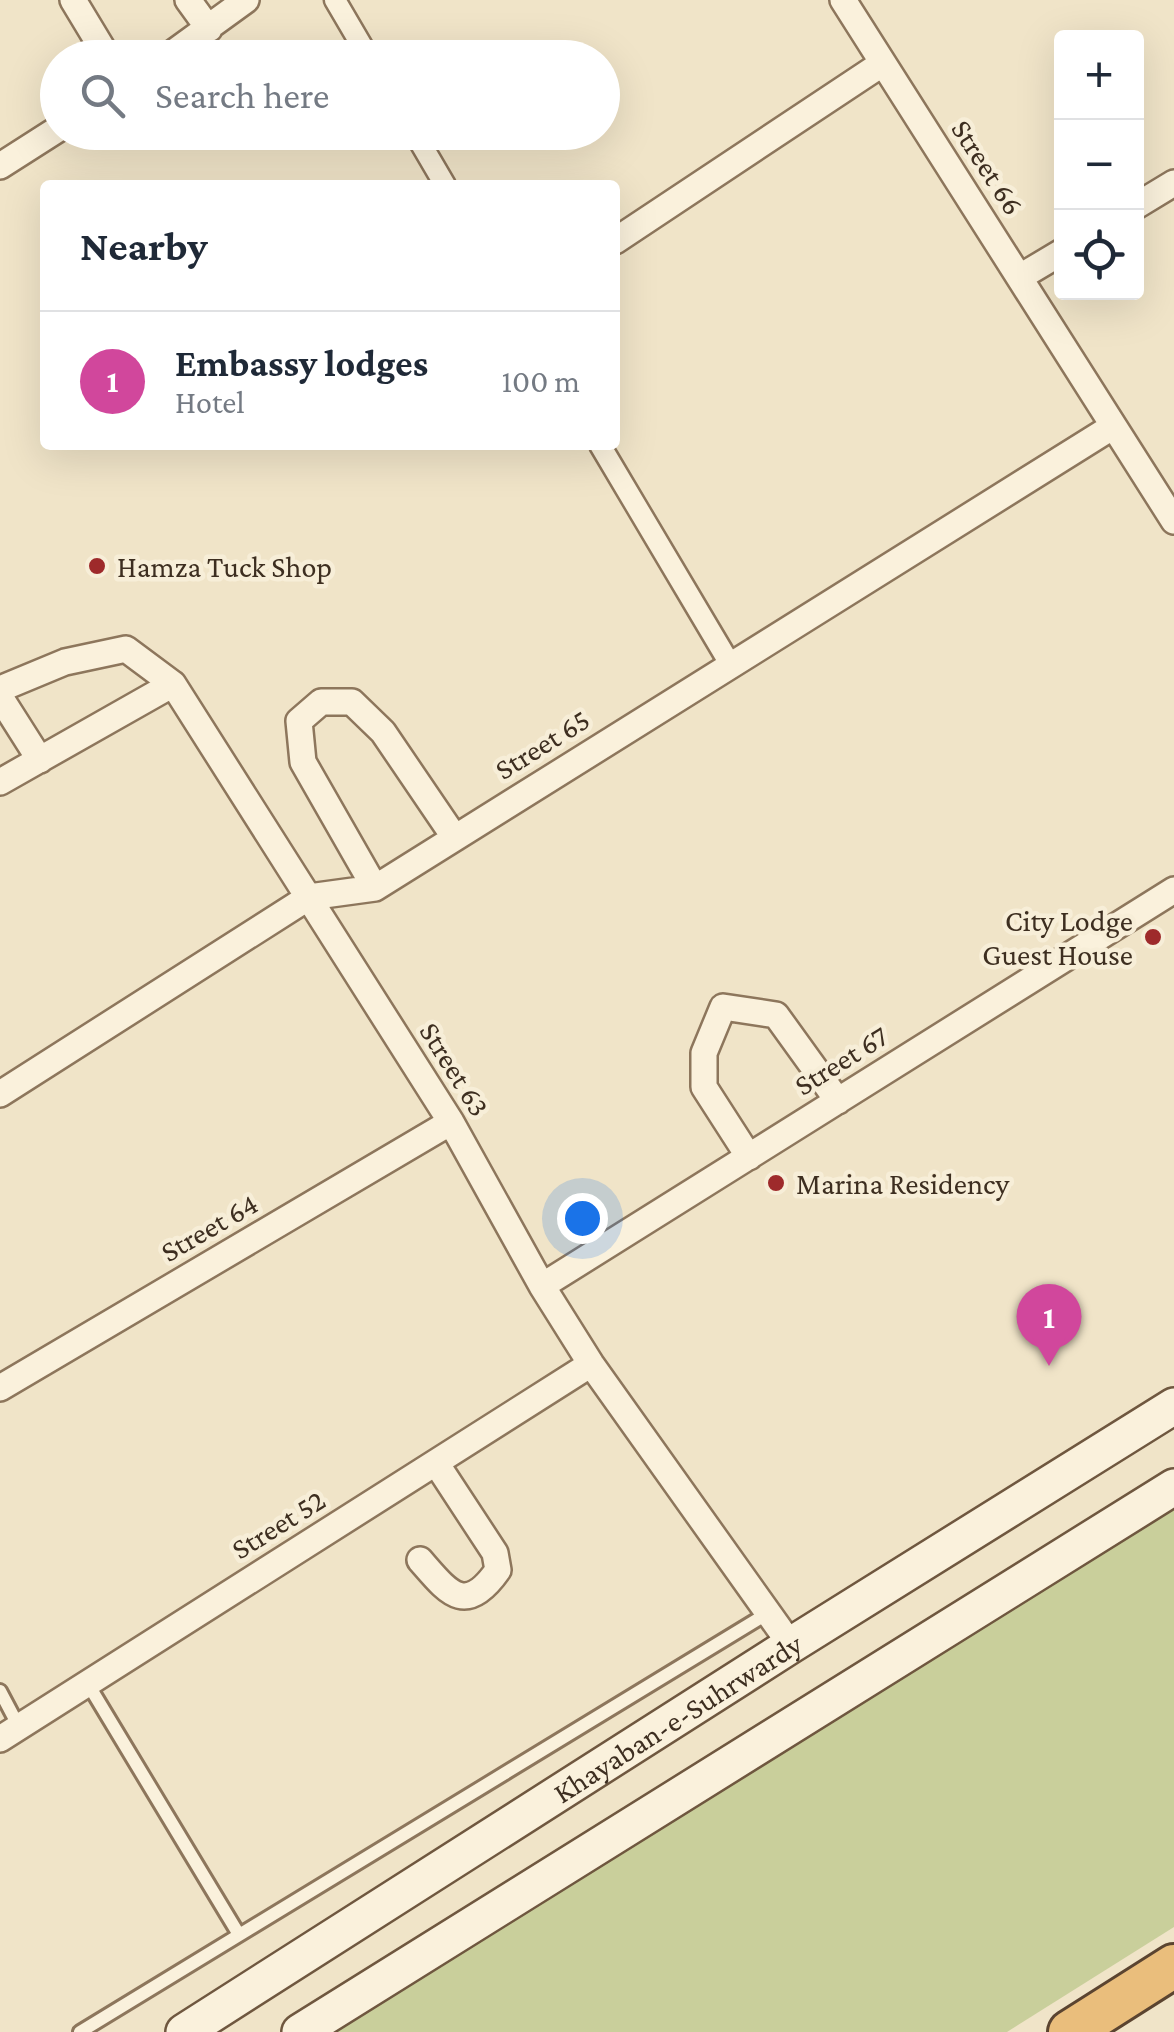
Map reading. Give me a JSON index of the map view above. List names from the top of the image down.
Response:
{
  "streets": {
    "main road": ["Khayaban-e-Suhrwardy"],
    "street": [
      "Street 66",
      "Street 65",
      "Street 67",
      "Street 63",
      "Street 64",
      "Street 52"
    ]
  },
  "crossings": [
    ["Street 66", "Street 65"],
    ["Street 65", "Street 63"],
    ["Street 67", "Street 63"],
    ["Street 63", "Street 64"],
    ["Street 63", "Street 52"],
    ["Street 63", "Khayaban-e-Suhrwardy"]
  ],
  "places": ["Hamza Tuck Shop", "City Lodge Guest House", "Marina Residency"],
  "page": {
    "map_buttons": ["+", "−"],
    "search": "Search here",
    "heading": "Nearby",
    "list": [
      {
        "mark": "1",
        "name": "Embassy lodges",
        "note": "Hotel",
        "value": "100 m"
      }
    ],
    "pins": "1"
  }
}
